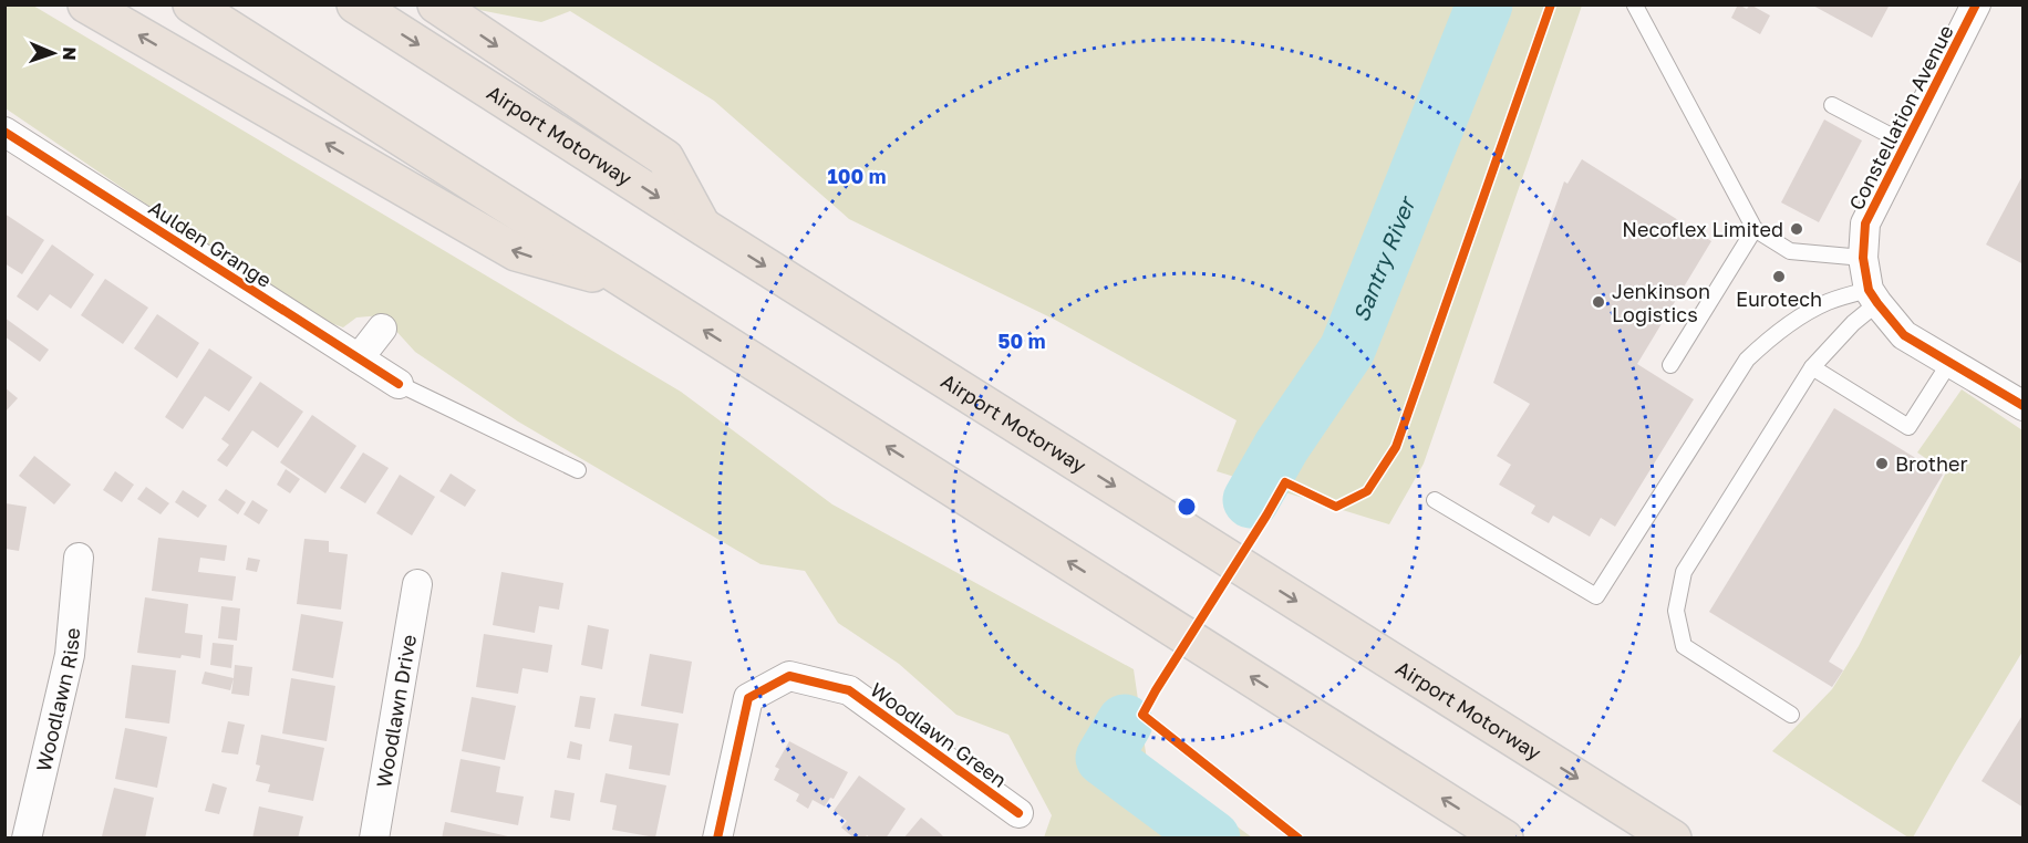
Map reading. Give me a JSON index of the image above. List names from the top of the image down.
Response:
{
  "streets": {
    "highway": ["Airport Motorway"],
    "street": [
      "Constellation Avenue",
      "Aulden Grange",
      "Woodlawn Rise",
      "Woodlawn Drive",
      "Woodlawn Green"
    ]
  },
  "water": ["Santry River"],
  "places": [
    "Necoflex Limited",
    "Eurotech",
    "Jenkinson Logistics",
    "Brother"
  ],
  "north": "right",
  "rings": ["100 m", "50 m"]
}
